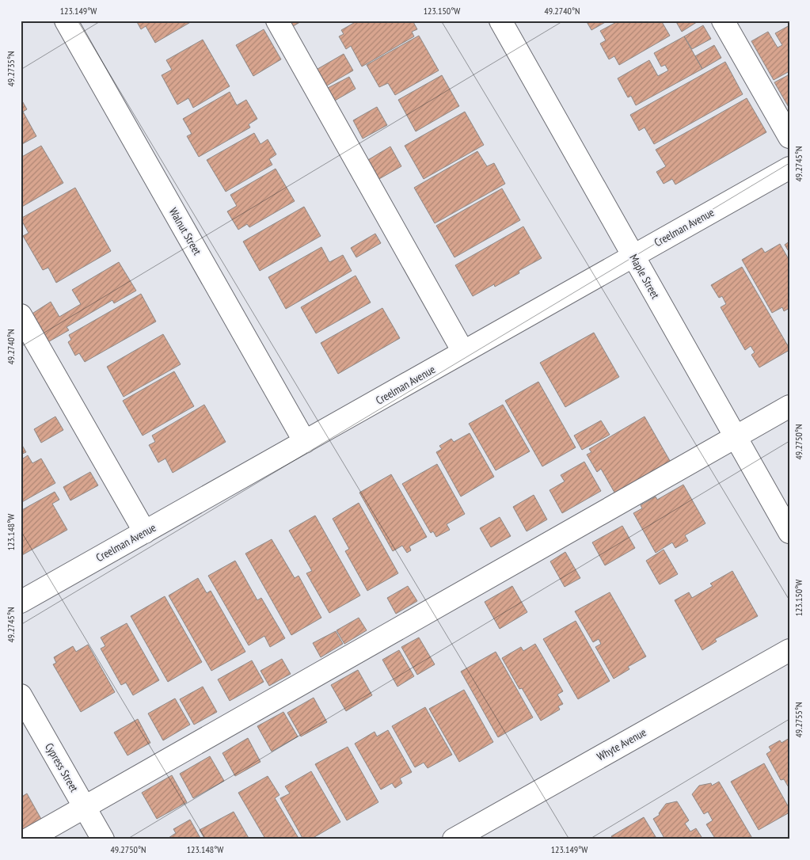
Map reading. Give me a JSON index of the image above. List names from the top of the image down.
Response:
{
  "streets": {
    "street": [
      "Creelman Avenue",
      "Walnut Street",
      "Maple Street",
      "Whyte Avenue",
      "Cypress Street"
    ]
  },
  "crossings": [
    ["Creelman Avenue", "Walnut Street"],
    ["Creelman Avenue", "Maple Street"]
  ],
  "coordinates": [
    "123.149°W",
    "123.150°W",
    "49.2740°N",
    "49.2735°N",
    "49.2745°N",
    "49.2750°N",
    "123.148°W",
    "49.2755°N"
  ]
}
